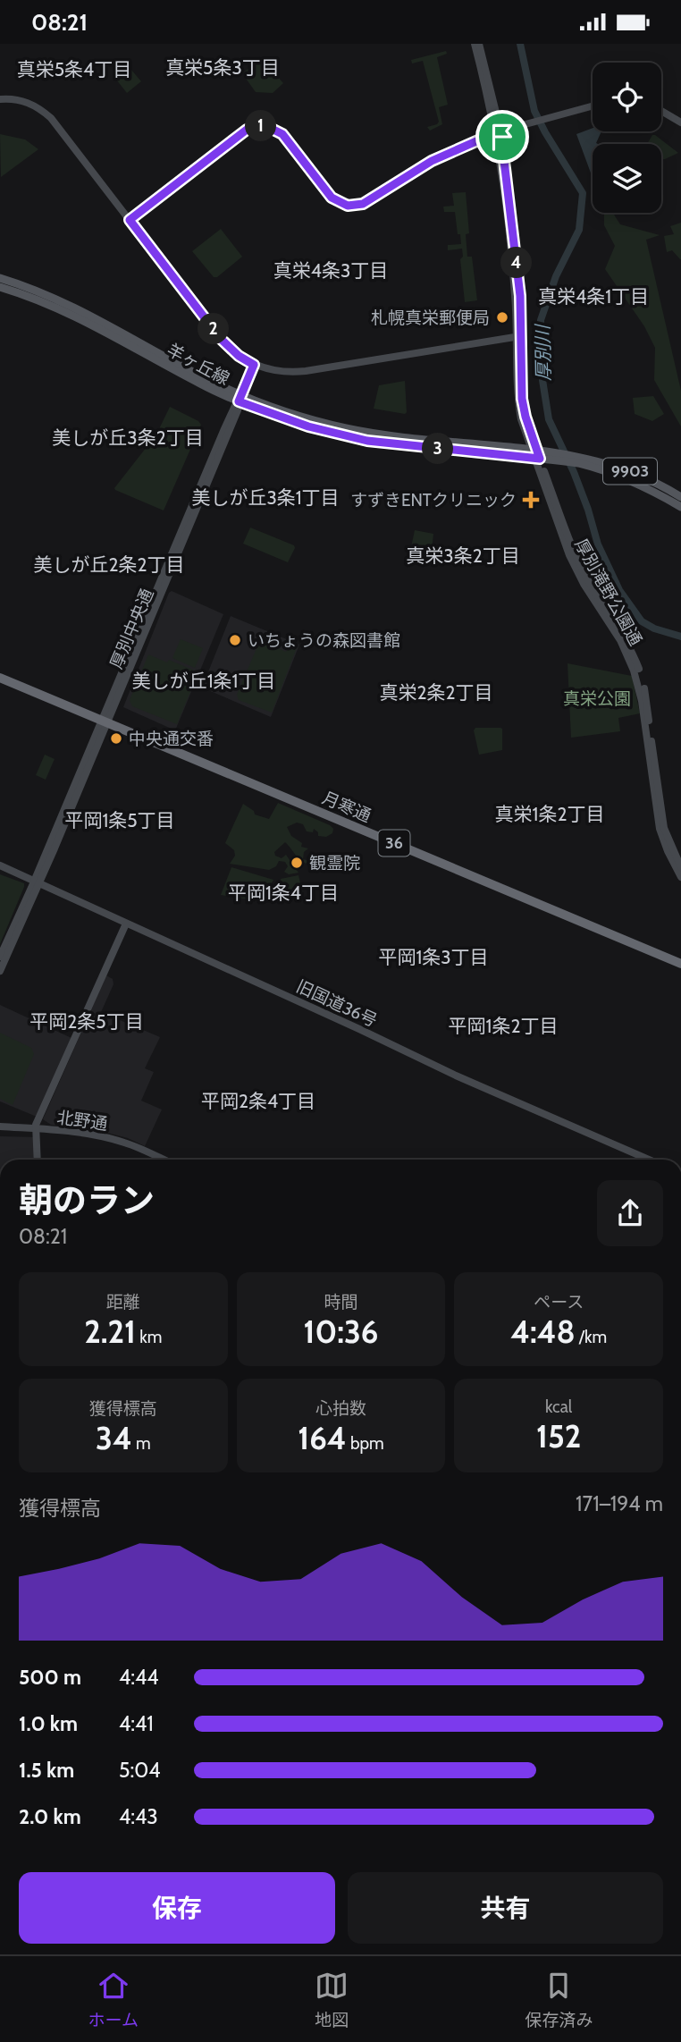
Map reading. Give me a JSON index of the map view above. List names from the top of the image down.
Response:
{
  "streets": {
    "highway": ["月寒通", "36"],
    "main road": ["羊ヶ丘線", "9903"],
    "street": [
      "厚別滝野公園通",
      "厚別中央通",
      "旧国道36号",
      "北野通"
    ]
  },
  "crossings": [
    ["羊ヶ丘線", "厚別滝野公園通"],
    ["羊ヶ丘線", "厚別中央通"],
    ["厚別中央通", "月寒通"],
    ["厚別中央通", "旧国道36号"]
  ],
  "districts": [
    "真栄5条3丁目",
    "真栄5条4丁目",
    "真栄4条3丁目",
    "真栄4条1丁目",
    "美しが丘3条2丁目",
    "美しが丘3条1丁目",
    "真栄3条2丁目",
    "美しが丘2条2丁目",
    "美しが丘1条1丁目",
    "真栄2条2丁目",
    "真栄1条2丁目",
    "平岡1条5丁目",
    "平岡1条4丁目",
    "平岡1条3丁目",
    "平岡2条5丁目",
    "平岡1条2丁目",
    "平岡2条4丁目"
  ],
  "water": ["厚別川"],
  "parks": ["真栄公園"],
  "places": {
    "other": [
      "札幌真栄郵便局",
      "いちょうの森図書館",
      "中央通交番",
      "観霊院"
    ],
    "health": ["すずきENTクリニック"]
  },
  "page": {
    "status": "08:21",
    "pins": [
      "1",
      "4",
      "2",
      "3"
    ],
    "heading": ["朝のラン", "08:21"],
    "stats": [
      ["距離", "2.21 km"],
      ["時間", "10:36"],
      ["ペース", "4:48 /km"],
      ["獲得標高", "34 m"],
      ["心拍数", "164 bpm"],
      ["kcal", "152"]
    ],
    "chart": ["獲得標高", "171–194 m"],
    "list": [
      {
        "name": "500 m",
        "note": "4:44"
      },
      {
        "name": "1.0 km",
        "note": "4:41"
      },
      {
        "name": "1.5 km",
        "note": "5:04"
      },
      {
        "name": "2.0 km",
        "note": "4:43"
      }
    ],
    "buttons": ["保存", "共有"],
    "tabs": ["ホーム", "地図", "保存済み"]
  }
}
